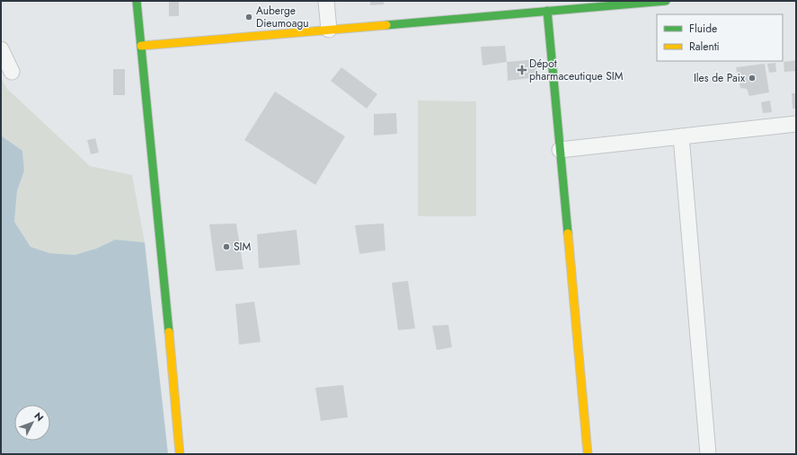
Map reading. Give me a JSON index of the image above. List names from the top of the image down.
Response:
{
  "places": {
    "other": ["Auberge Dieumoagu", "Iles de Paix", "SIM"],
    "health": ["Dépot pharmaceutique SIM"]
  },
  "legend": ["Fluide", "Ralenti"],
  "north": "top right"
}
